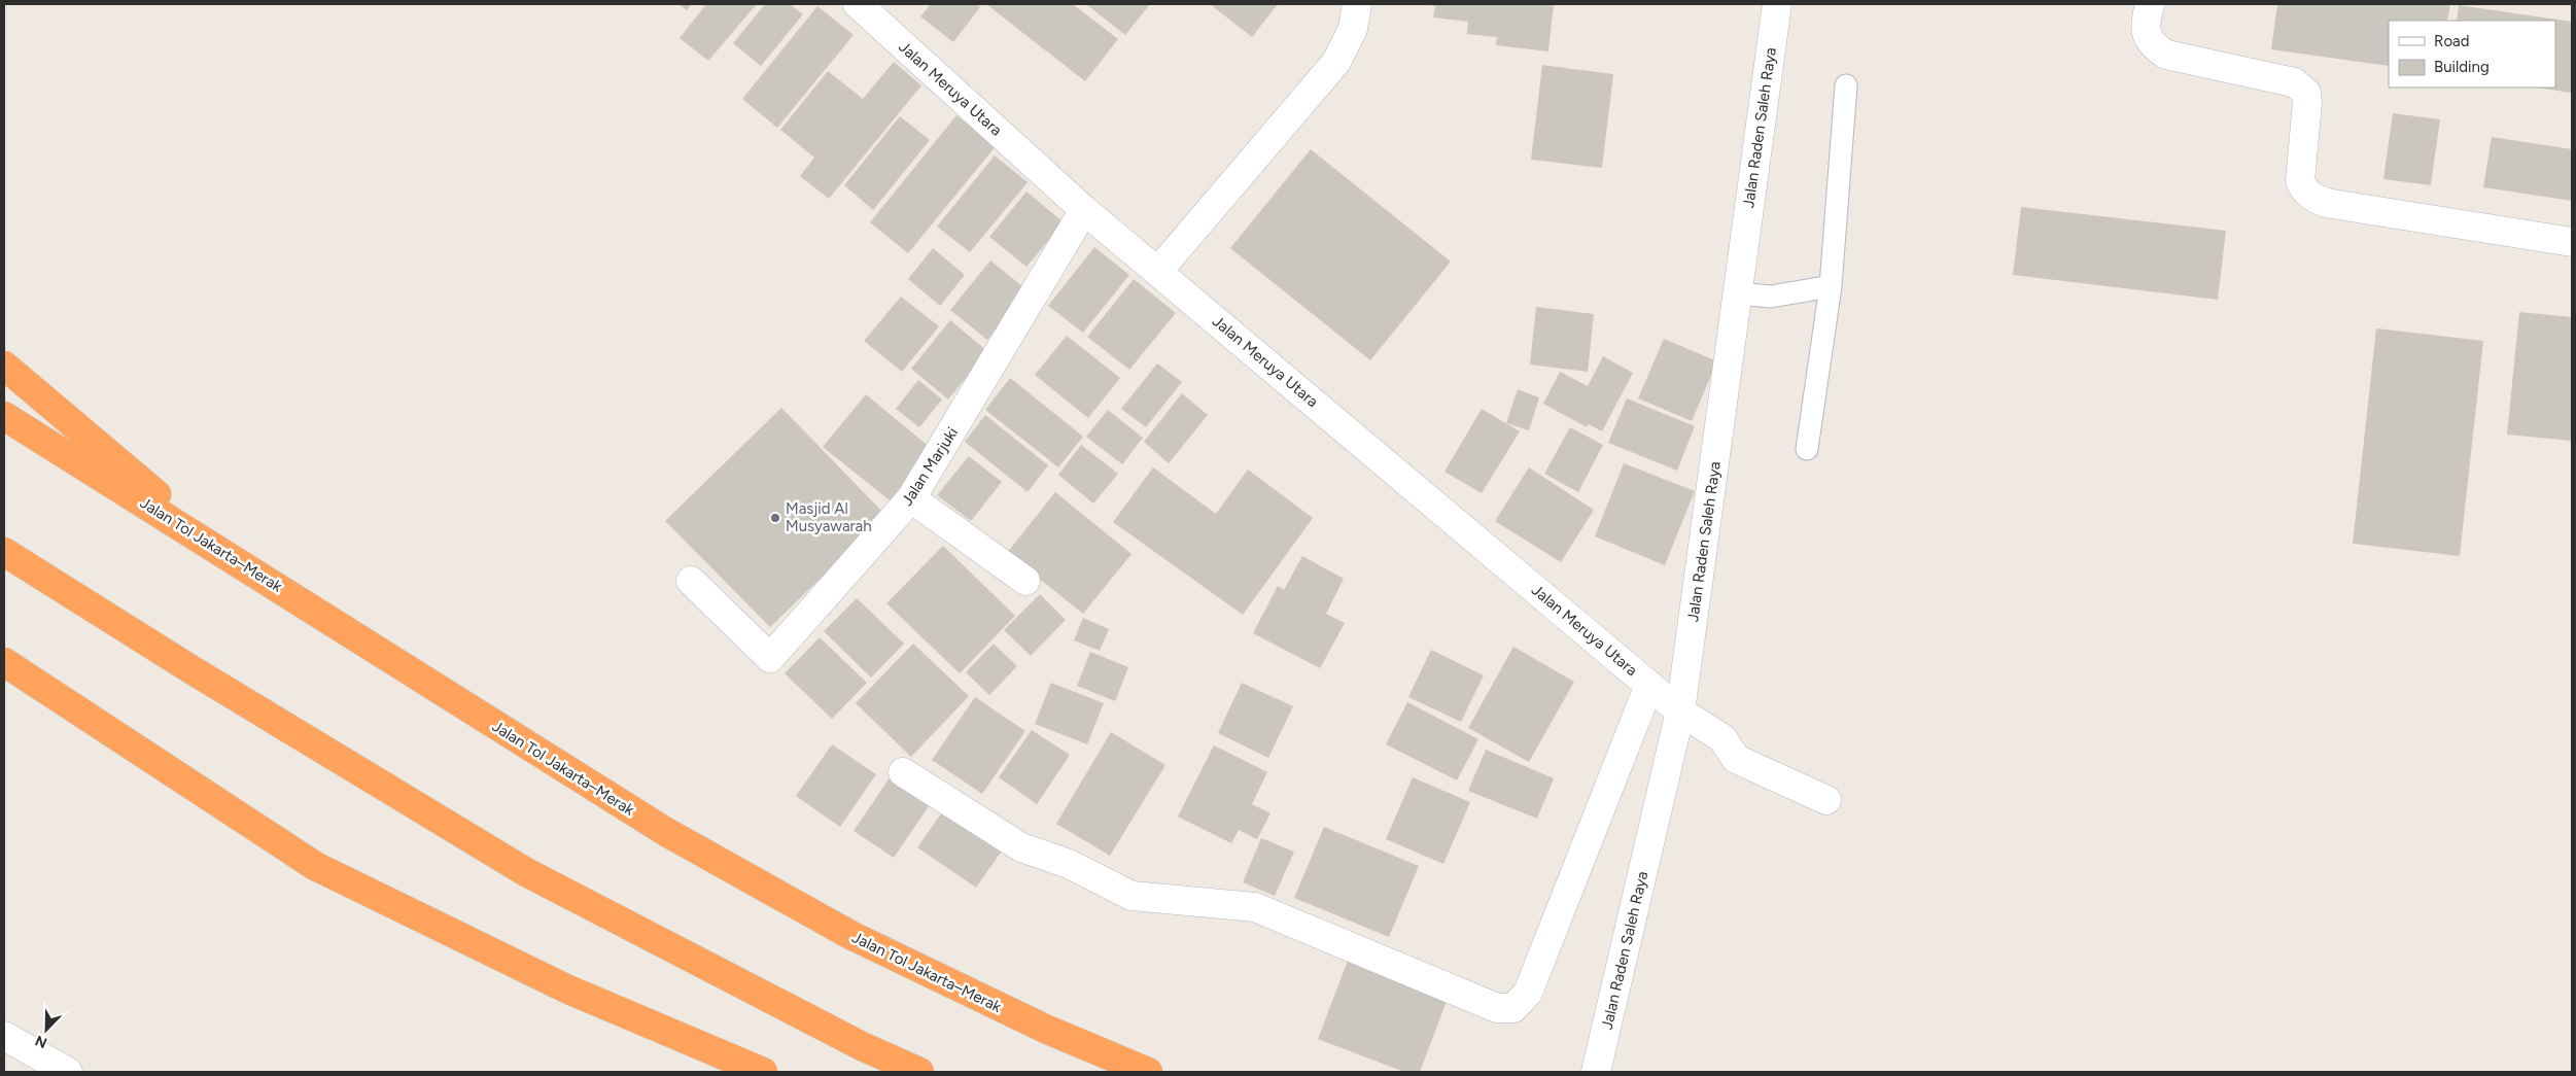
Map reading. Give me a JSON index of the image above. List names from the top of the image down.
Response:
{
  "streets": {
    "highway": ["Jalan Tol Jakarta–Merak"],
    "street": ["Jalan Meruya Utara", "Jalan Raden Saleh Raya", "Jalan Marjuki"]
  },
  "crossings": [
    ["Jalan Meruya Utara", "Jalan Raden Saleh Raya"],
    ["Jalan Meruya Utara", "Jalan Marjuki"]
  ],
  "places": ["Masjid Al Musyawarah"],
  "legend": ["Road", "Building"],
  "north": "bottom left"
}
